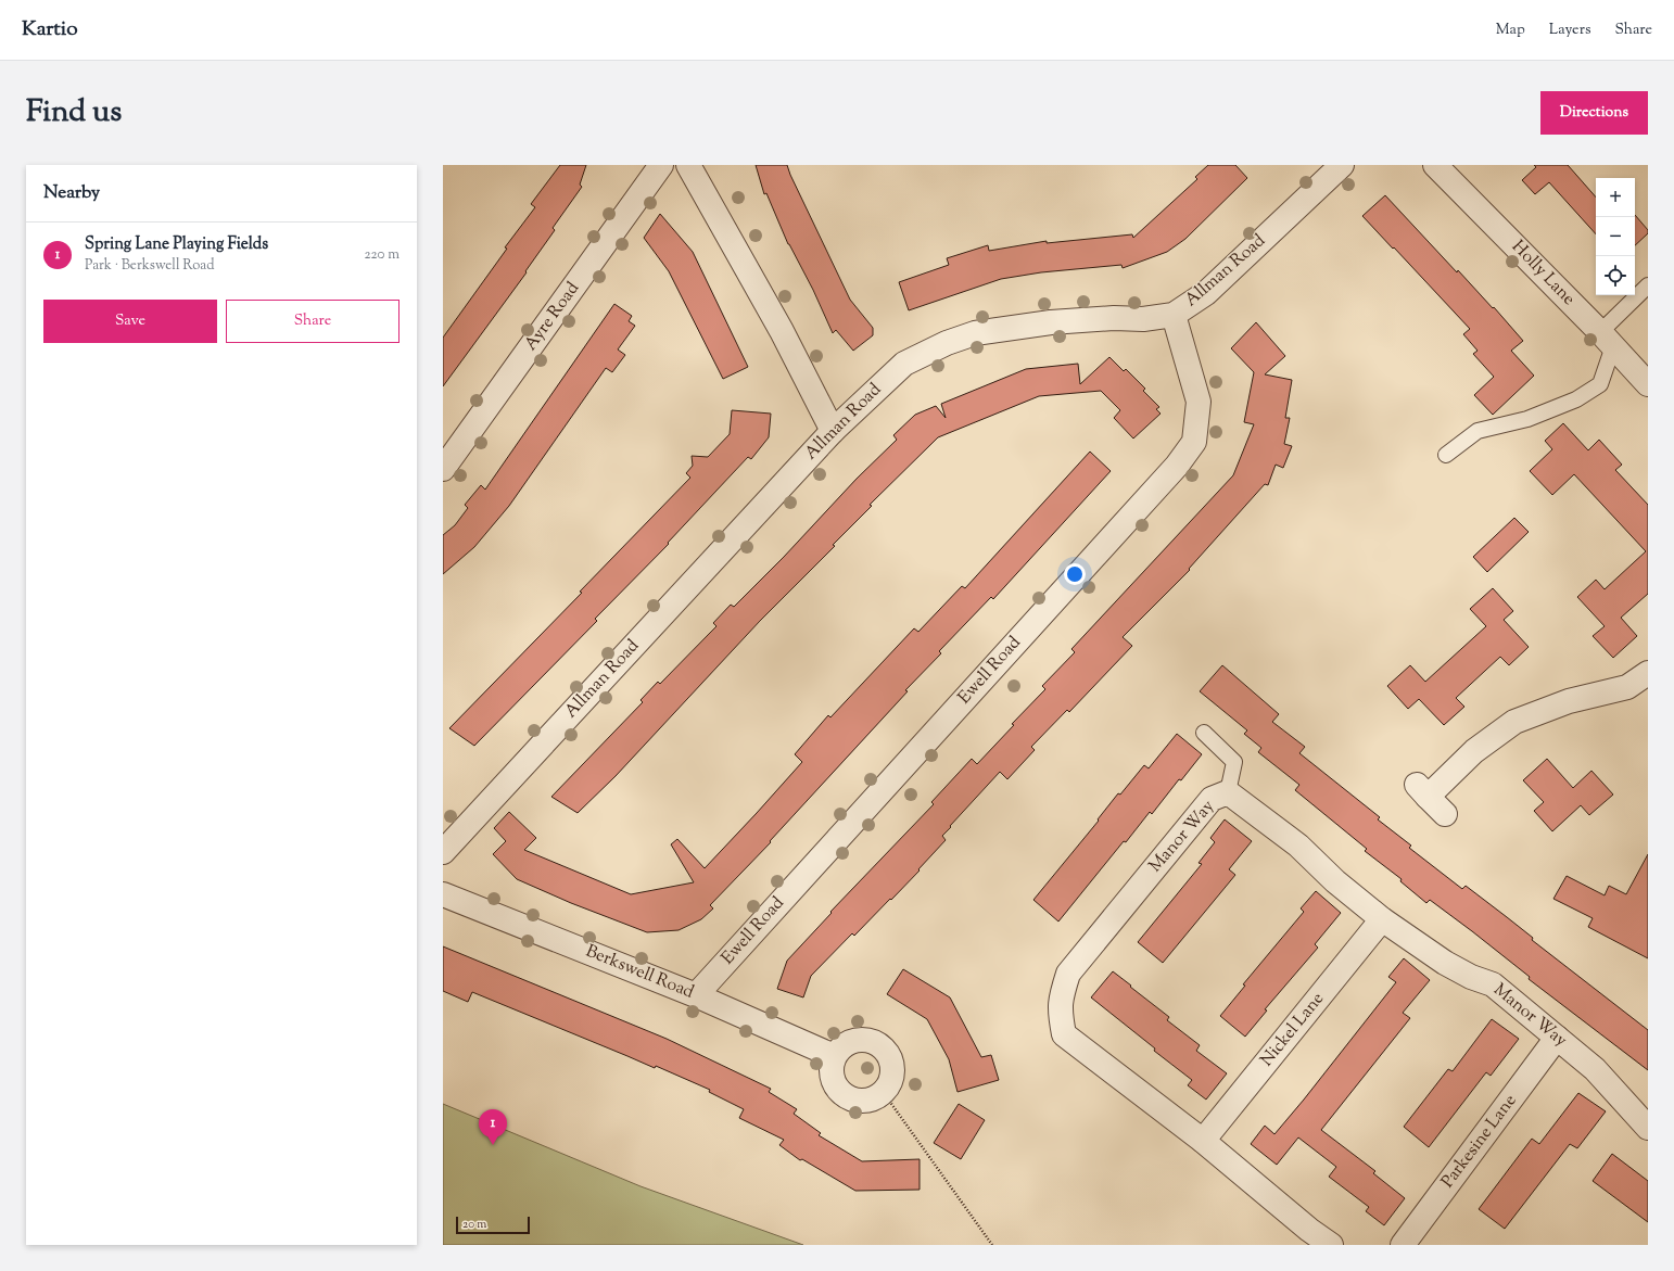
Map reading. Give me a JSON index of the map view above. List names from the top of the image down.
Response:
{
  "streets": {
    "street": [
      "Allman Road",
      "Holly Lane",
      "Ayre Road",
      "Ewell Road",
      "Manor Way",
      "Berkswell Road",
      "Nickel Lane",
      "Parkesine Lane"
    ]
  },
  "crossings": [
    ["Allman Road", "Ewell Road"],
    ["Ewell Road", "Berkswell Road"],
    ["Manor Way", "Nickel Lane"],
    ["Manor Way", "Parkesine Lane"]
  ],
  "scale_bar": "20 m",
  "page": {
    "header": "Kartio",
    "nav": ["Map", "Layers", "Share"],
    "title": "Find us",
    "buttons": [
      "Directions",
      ["Save", "Share"]
    ],
    "heading": "Nearby",
    "map_buttons": ["+", "−"],
    "list": [
      {
        "mark": "1",
        "name": "Spring Lane Playing Fields",
        "note": "Park · Berkswell Road",
        "value": "220 m"
      }
    ],
    "pins": "1",
    "scale": "20 m"
  }
}
